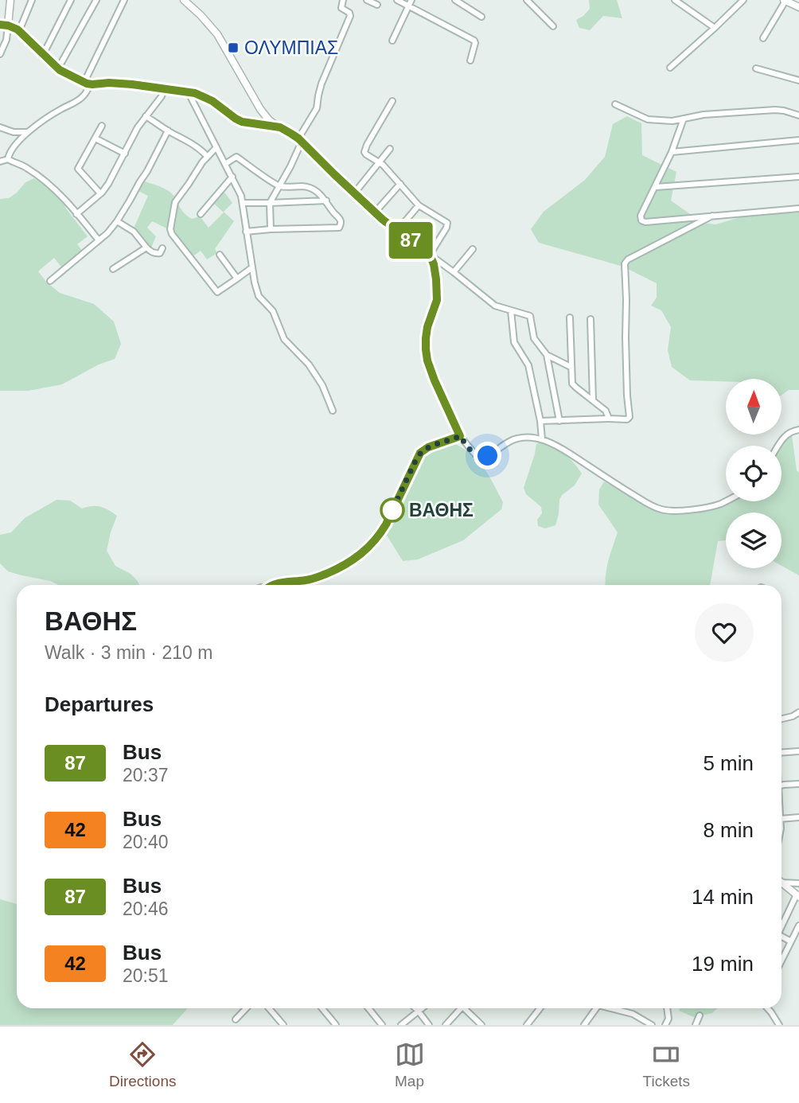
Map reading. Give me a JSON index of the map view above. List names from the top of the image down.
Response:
{
  "places": {
    "transit": ["ΟΛΥΜΠΙΑΣ"],
    "other": ["ΒΑΘΗΣ"]
  },
  "lines": ["bus line 87"],
  "north": "top",
  "page": {
    "on_map": "87",
    "heading": [
      ["ΒΑΘΗΣ", "Walk · 3 min · 210 m"],
      "Departures"
    ],
    "list": [
      {
        "mark": "87",
        "name": "Bus",
        "note": "20:37",
        "value": "5 min"
      },
      {
        "mark": "42",
        "name": "Bus",
        "note": "20:40",
        "value": "8 min"
      },
      {
        "mark": "87",
        "name": "Bus",
        "note": "20:46",
        "value": "14 min"
      },
      {
        "mark": "42",
        "name": "Bus",
        "note": "20:51",
        "value": "19 min"
      }
    ],
    "tabs": ["Directions", "Map", "Tickets"]
  }
}
